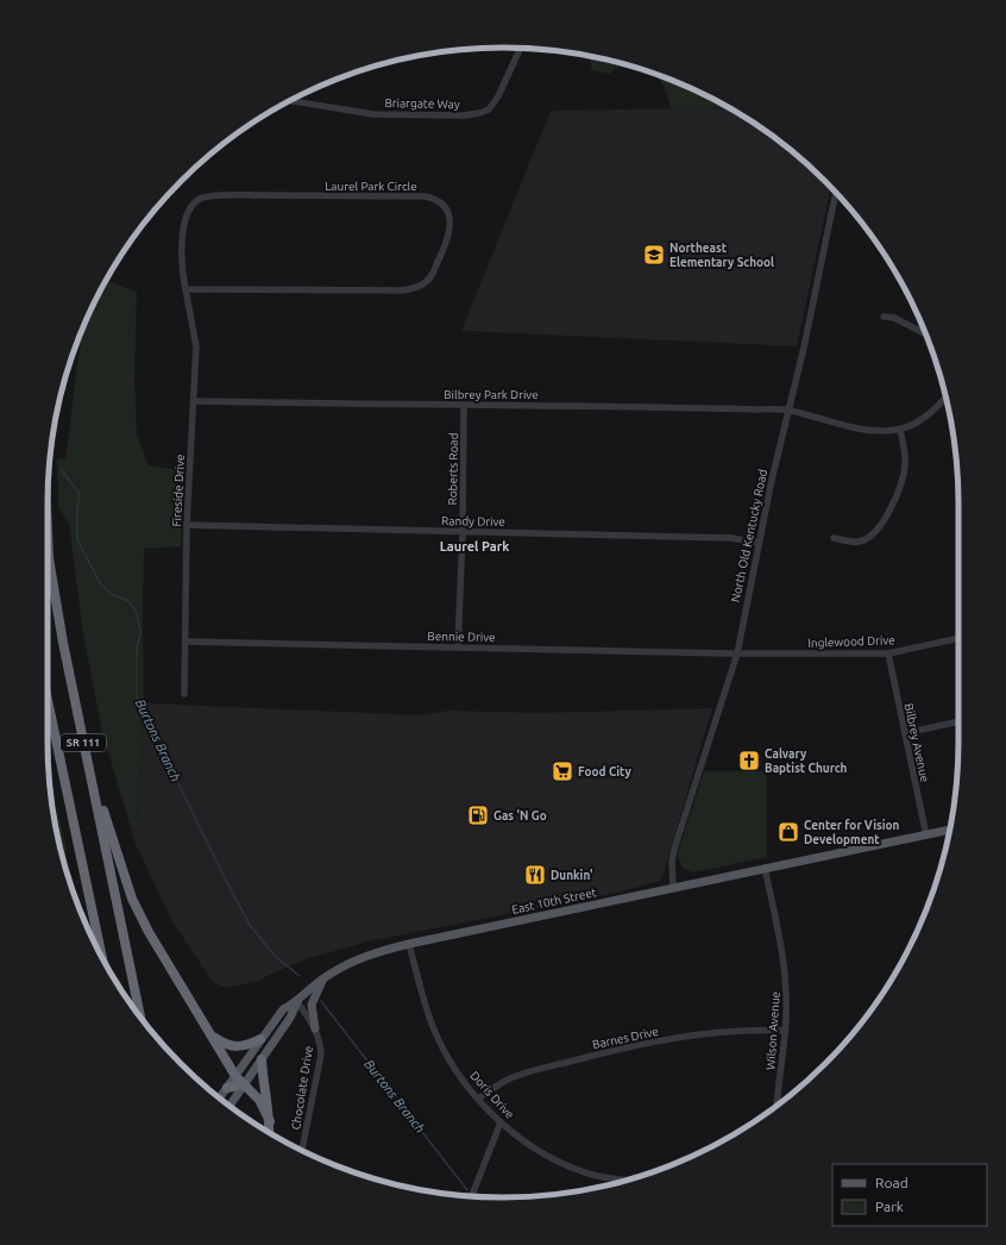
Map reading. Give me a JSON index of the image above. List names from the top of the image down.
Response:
{
  "streets": {
    "highway": ["SR 111"],
    "main road": ["East 10th Street"],
    "street": [
      "Briargate Way",
      "Laurel Park Circle",
      "Bilbrey Park Drive",
      "Roberts Road",
      "Fireside Drive",
      "Randy Drive",
      "North Old Kentucky Road",
      "Bennie Drive",
      "Inglewood Drive",
      "Bilbrey Avenue",
      "Wilson Avenue",
      "Barnes Drive",
      "Chocolate Drive",
      "Doris Drive"
    ]
  },
  "crossings": [
    ["Laurel Park Circle", "Fireside Drive"],
    ["Bilbrey Park Drive", "Roberts Road"],
    ["Bilbrey Park Drive", "Fireside Drive"],
    ["Bilbrey Park Drive", "North Old Kentucky Road"],
    ["Roberts Road", "Randy Drive"],
    ["Roberts Road", "Bennie Drive"],
    ["Fireside Drive", "Randy Drive"],
    ["Fireside Drive", "Bennie Drive"],
    ["Randy Drive", "North Old Kentucky Road"],
    ["North Old Kentucky Road", "Bennie Drive"],
    ["North Old Kentucky Road", "Inglewood Drive"],
    ["North Old Kentucky Road", "East 10th Street"],
    ["Bennie Drive", "Inglewood Drive"],
    ["Inglewood Drive", "Bilbrey Avenue"],
    ["Bilbrey Avenue", "East 10th Street"],
    ["East 10th Street", "Wilson Avenue"],
    ["East 10th Street", "Chocolate Drive"],
    ["East 10th Street", "Doris Drive"],
    ["Wilson Avenue", "Barnes Drive"],
    ["Barnes Drive", "Doris Drive"]
  ],
  "districts": ["Laurel Park"],
  "water": ["Burtons Branch"],
  "places": {
    "school or university": ["Northeast Elementary School"],
    "church": ["Calvary Baptist Church"],
    "supermarket": ["Food City"],
    "fuel station": ["Gas 'N Go"],
    "shop": ["Center for Vision Development"],
    "restaurant": ["Dunkin'"]
  },
  "legend": ["Road", "Park"]
}
